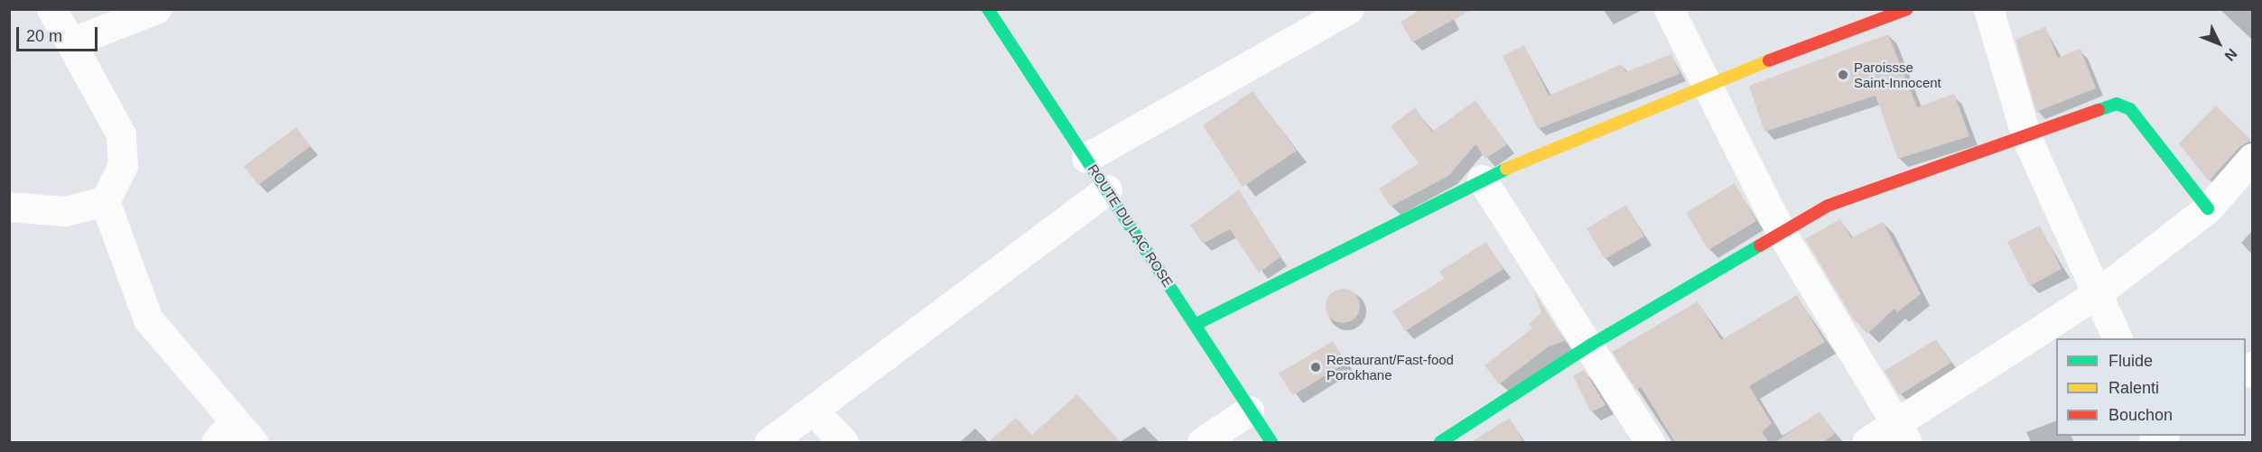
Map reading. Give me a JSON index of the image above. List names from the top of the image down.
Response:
{
  "streets": {
    "street": ["ROUTE DU LAC ROSE"]
  },
  "places": ["Paroissse Saint-Innocent", "Restaurant/Fast-food Porokhane"],
  "legend": ["Fluide", "Ralenti", "Bouchon"],
  "scale_bar": "20 m",
  "north": "bottom right"
}
